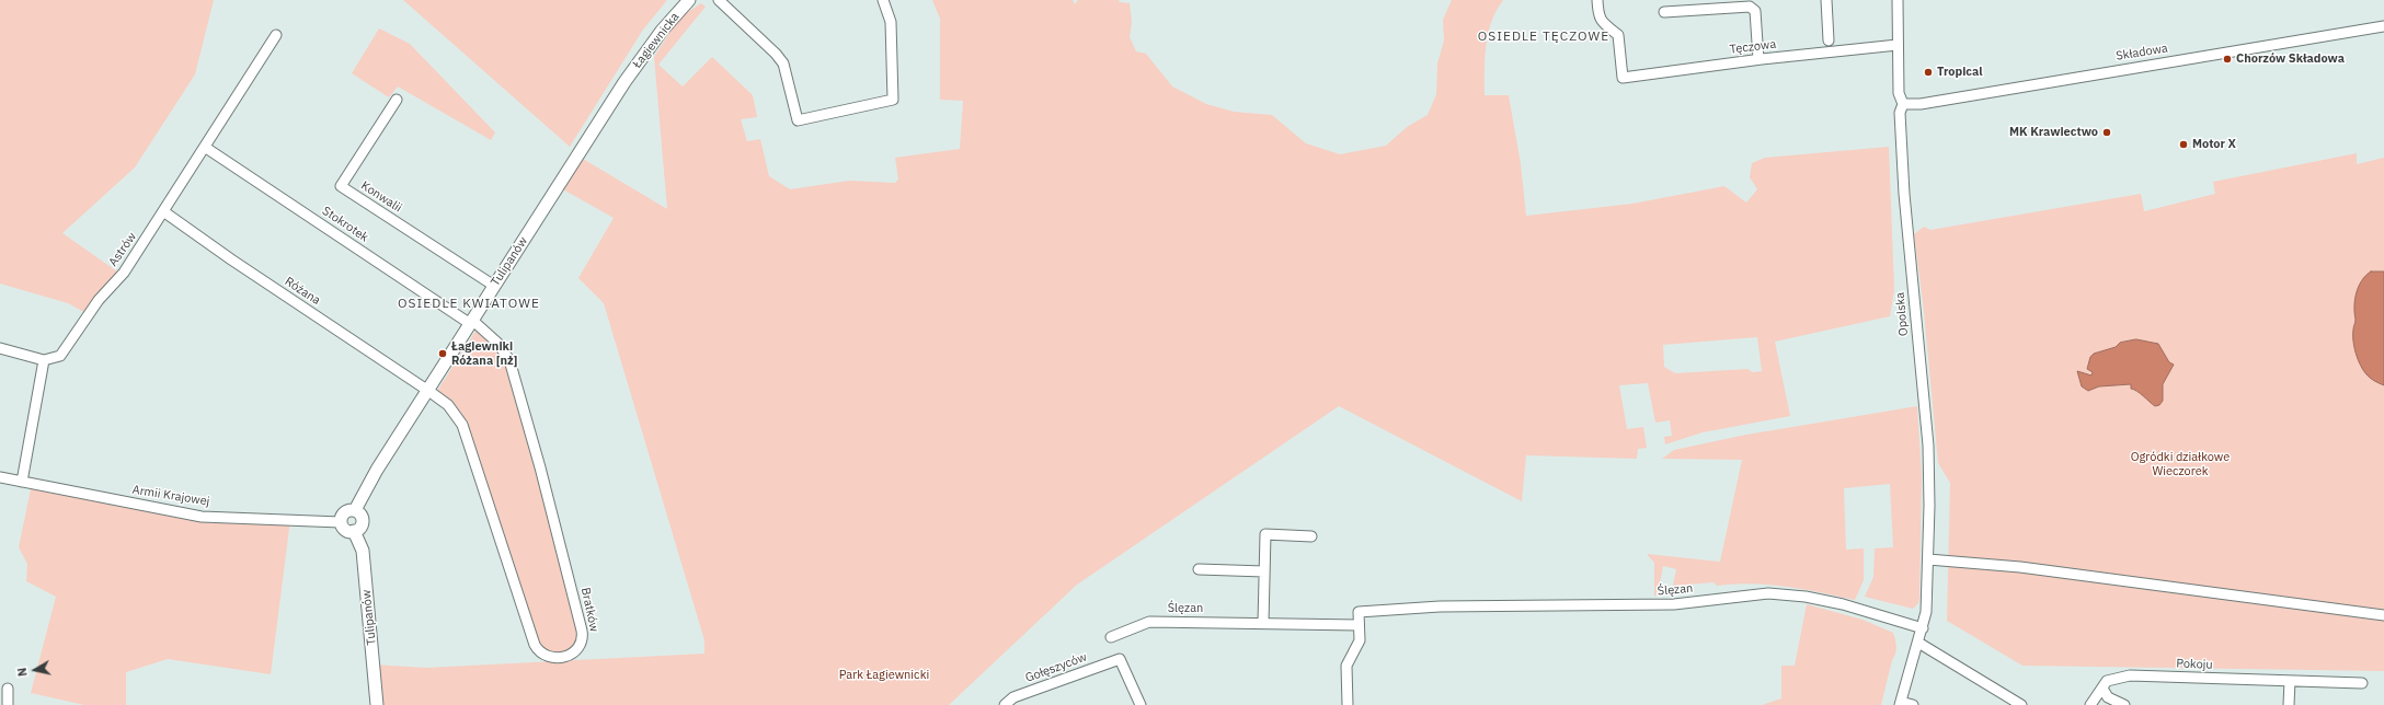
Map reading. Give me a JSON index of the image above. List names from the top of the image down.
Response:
{
  "streets": {
    "street": [
      "Łagiewnicka",
      "Tęczowa",
      "Składowa",
      "Konwalii",
      "Stokrotek",
      "Astrów",
      "Tulipanów",
      "Różana",
      "Opolska",
      "Armii Krajowej",
      "Ślęzan",
      "Bratków",
      "Pokoju",
      "Gołęszyców"
    ]
  },
  "crossings": [
    ["Łagiewnicka", "Tulipanów"],
    ["Tęczowa", "Opolska"],
    ["Składowa", "Opolska"],
    ["Konwalii", "Tulipanów"],
    ["Stokrotek", "Astrów"],
    ["Stokrotek", "Tulipanów"],
    ["Stokrotek", "Bratków"],
    ["Astrów", "Różana"],
    ["Tulipanów", "Różana"],
    ["Tulipanów", "Armii Krajowej"],
    ["Tulipanów", "Bratków"],
    ["Różana", "Bratków"],
    ["Opolska", "Ślęzan"]
  ],
  "districts": ["OSIEDLE TĘCZOWE", "OSIEDLE KWIATOWE"],
  "parks": ["Ogródki działkowe Wieczorek", "Park Łagiewnicki"],
  "places": [
    "Chorzów Składowa",
    "Tropical",
    "MK Krawiectwo",
    "Motor X",
    "Łagiewniki Różana [nż]"
  ],
  "north": "left"
}
